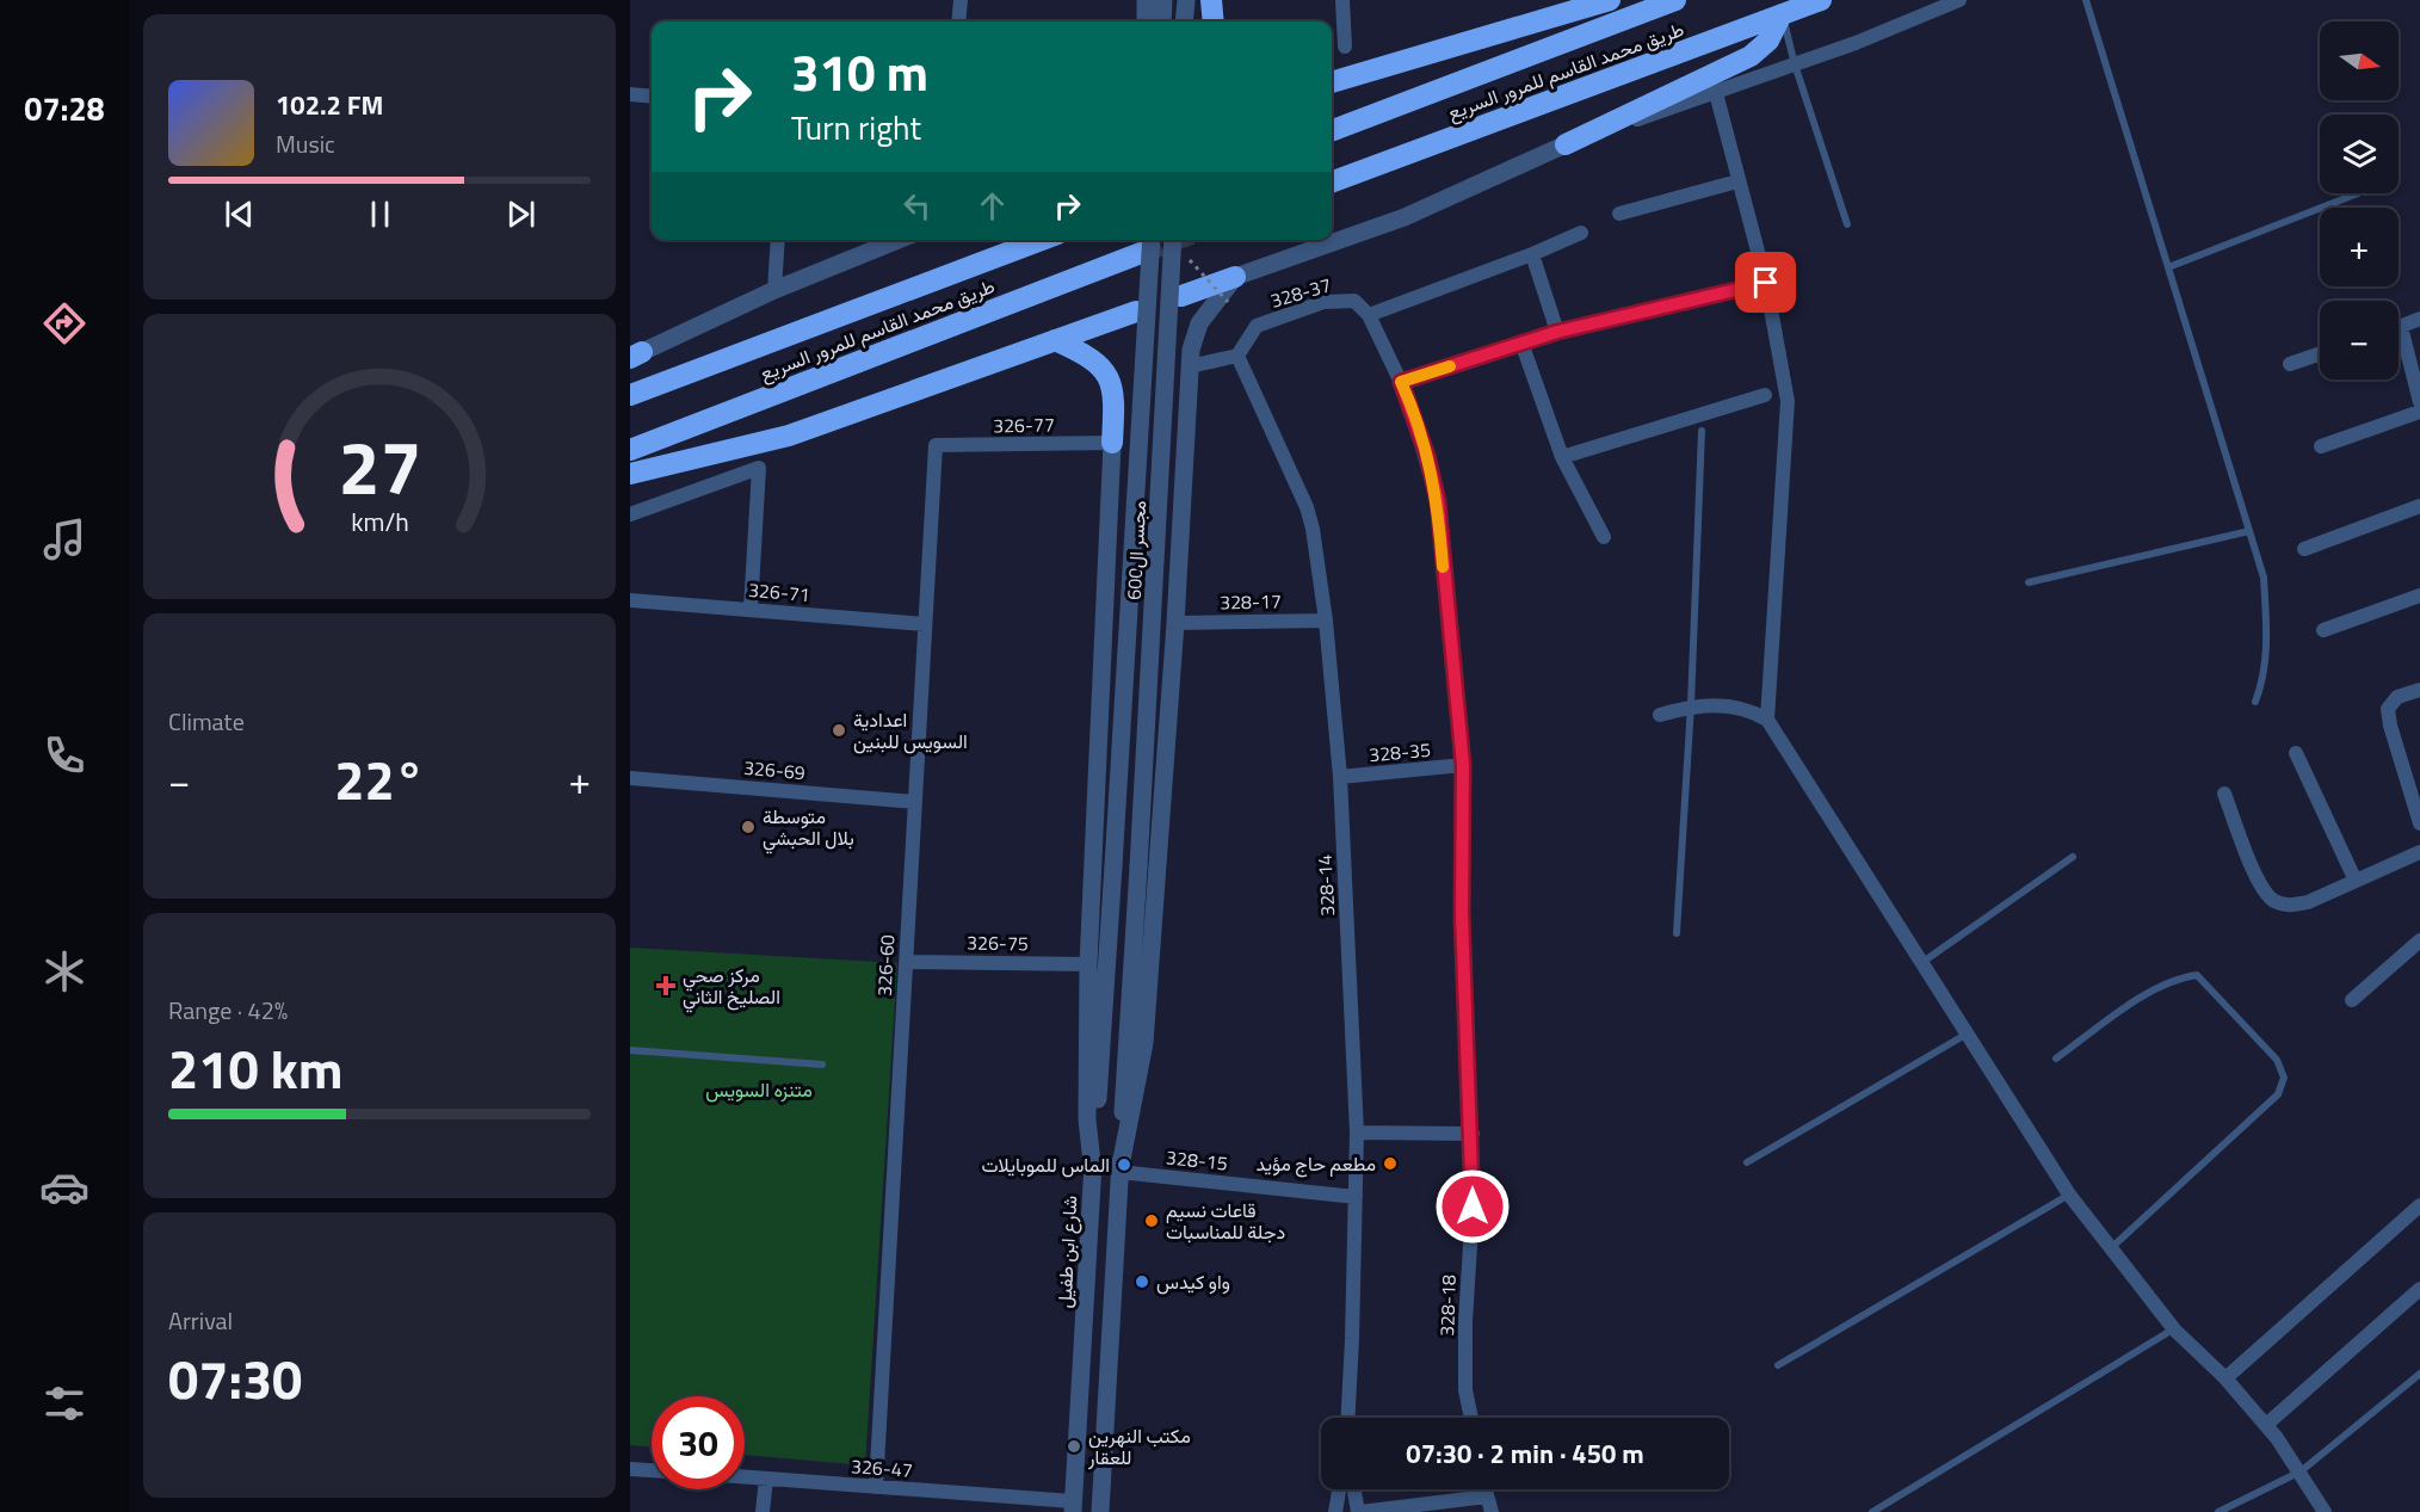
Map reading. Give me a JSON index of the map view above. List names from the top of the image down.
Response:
{
  "streets": {
    "highway": ["طريق محمد القاسم للمرور السريع"],
    "street": [
      "328-37",
      "326-77",
      "مجسر ال600",
      "326-71",
      "328-17",
      "328-35",
      "326-69",
      "328-14",
      "326-75",
      "326-60",
      "328-15",
      "شارع ابن طفيل",
      "328-18",
      "326-47"
    ]
  },
  "crossings": [
    ["طريق محمد القاسم للمرور السريع", "مجسر ال600"],
    ["328-37", "328-14"],
    ["328-37", "328-18"],
    ["326-77", "326-60"],
    ["مجسر ال600", "328-15"],
    ["مجسر ال600", "شارع ابن طفيل"],
    ["326-71", "326-60"],
    ["328-17", "328-14"],
    ["328-35", "328-14"],
    ["328-35", "328-18"],
    ["326-69", "326-60"],
    ["328-14", "328-15"],
    ["326-75", "326-60"],
    ["326-60", "326-47"],
    ["شارع ابن طفيل", "326-47"]
  ],
  "parks": ["متنزه السويس"],
  "places": {
    "other": [
      "اعدادية السويس للبنين",
      "متوسطة بلال الحبشي",
      "مطعم حاج مؤيد",
      "الماس للموبايلات",
      "قاعات نسيم دجلة للمناسبات",
      "واو كيدس",
      "مكتب النهرين للعقار"
    ],
    "health": ["مركز صحي الصليخ الثاني"]
  },
  "north": "right",
  "page": {
    "tabs": "07:28",
    "map_buttons": ["+", "−"],
    "turn": ["310 m", "Turn right"],
    "song": ["102.2 FM", "Music"],
    "tile": [
      "Climate",
      ["Range · 42%", "210 km"],
      ["Arrival", "07:30"]
    ],
    "heat": ["−", "22°", "+"],
    "limit": "30",
    "trip": "07:30 · 2 min · 450 m",
    "gauge": ["27", "km/h"]
  }
}
